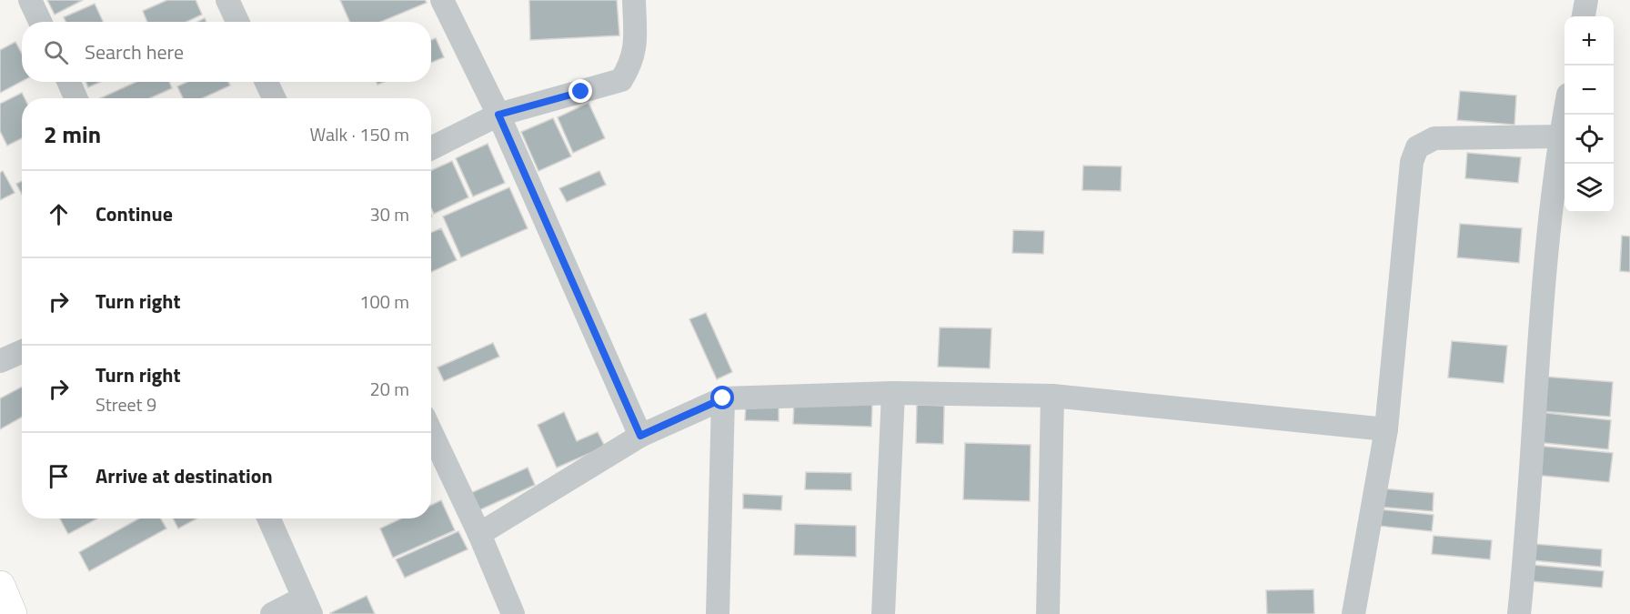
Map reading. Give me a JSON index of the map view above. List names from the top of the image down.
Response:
{
  "page": {
    "map_buttons": ["+", "−"],
    "search": "Search here",
    "heading": ["2 min", "Walk · 150 m"],
    "list": [
      ["Continue", "30 m"],
      ["Turn right", "100 m"],
      ["Turn right", "Street 9", "20 m"],
      "Arrive at destination"
    ]
  }
}
